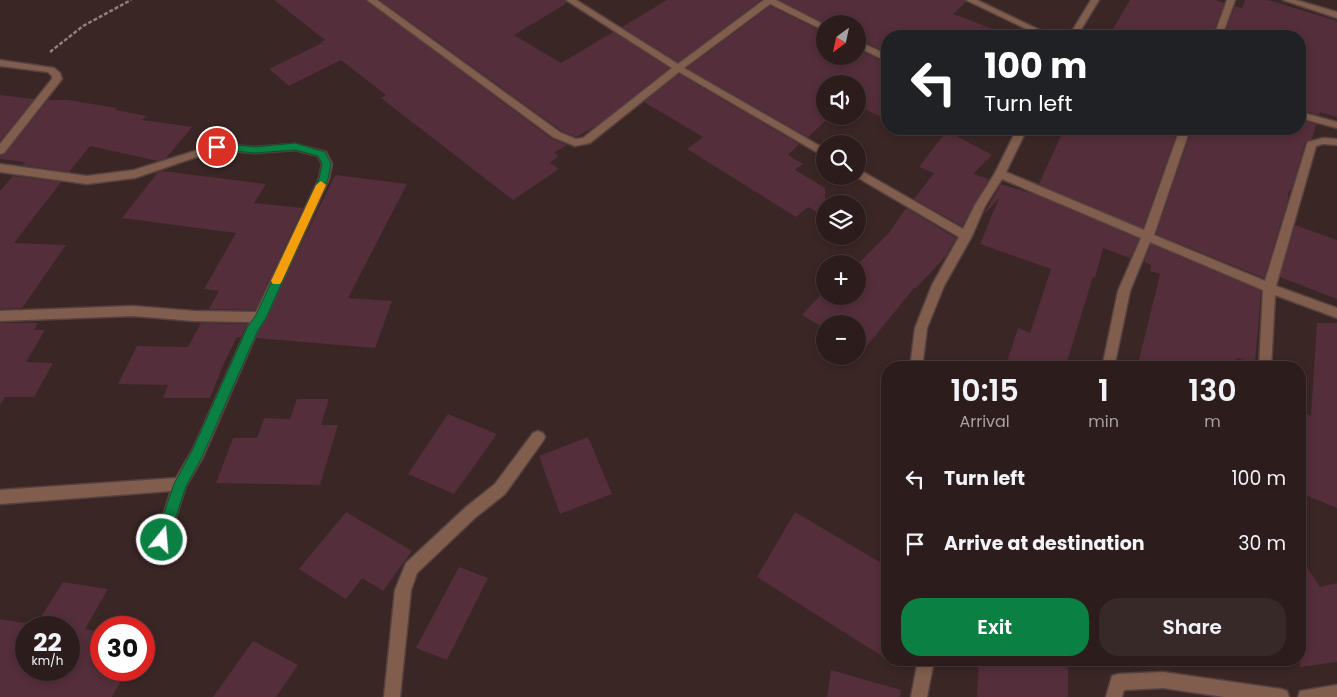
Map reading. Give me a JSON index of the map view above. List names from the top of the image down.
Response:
{
  "north": "bottom left",
  "page": {
    "map_buttons": ["+", "−"],
    "turn": ["100 m", "Turn left"],
    "eta": [
      "10:15",
      "Arrival",
      "1",
      "min",
      "130",
      "m"
    ],
    "list": [
      {
        "name": "Turn left",
        "value": "100 m"
      },
      {
        "name": "Arrive at destination",
        "value": "30 m"
      }
    ],
    "buttons": ["Exit", "Share"],
    "speed": "22 km/h",
    "limit": "30"
  }
}
